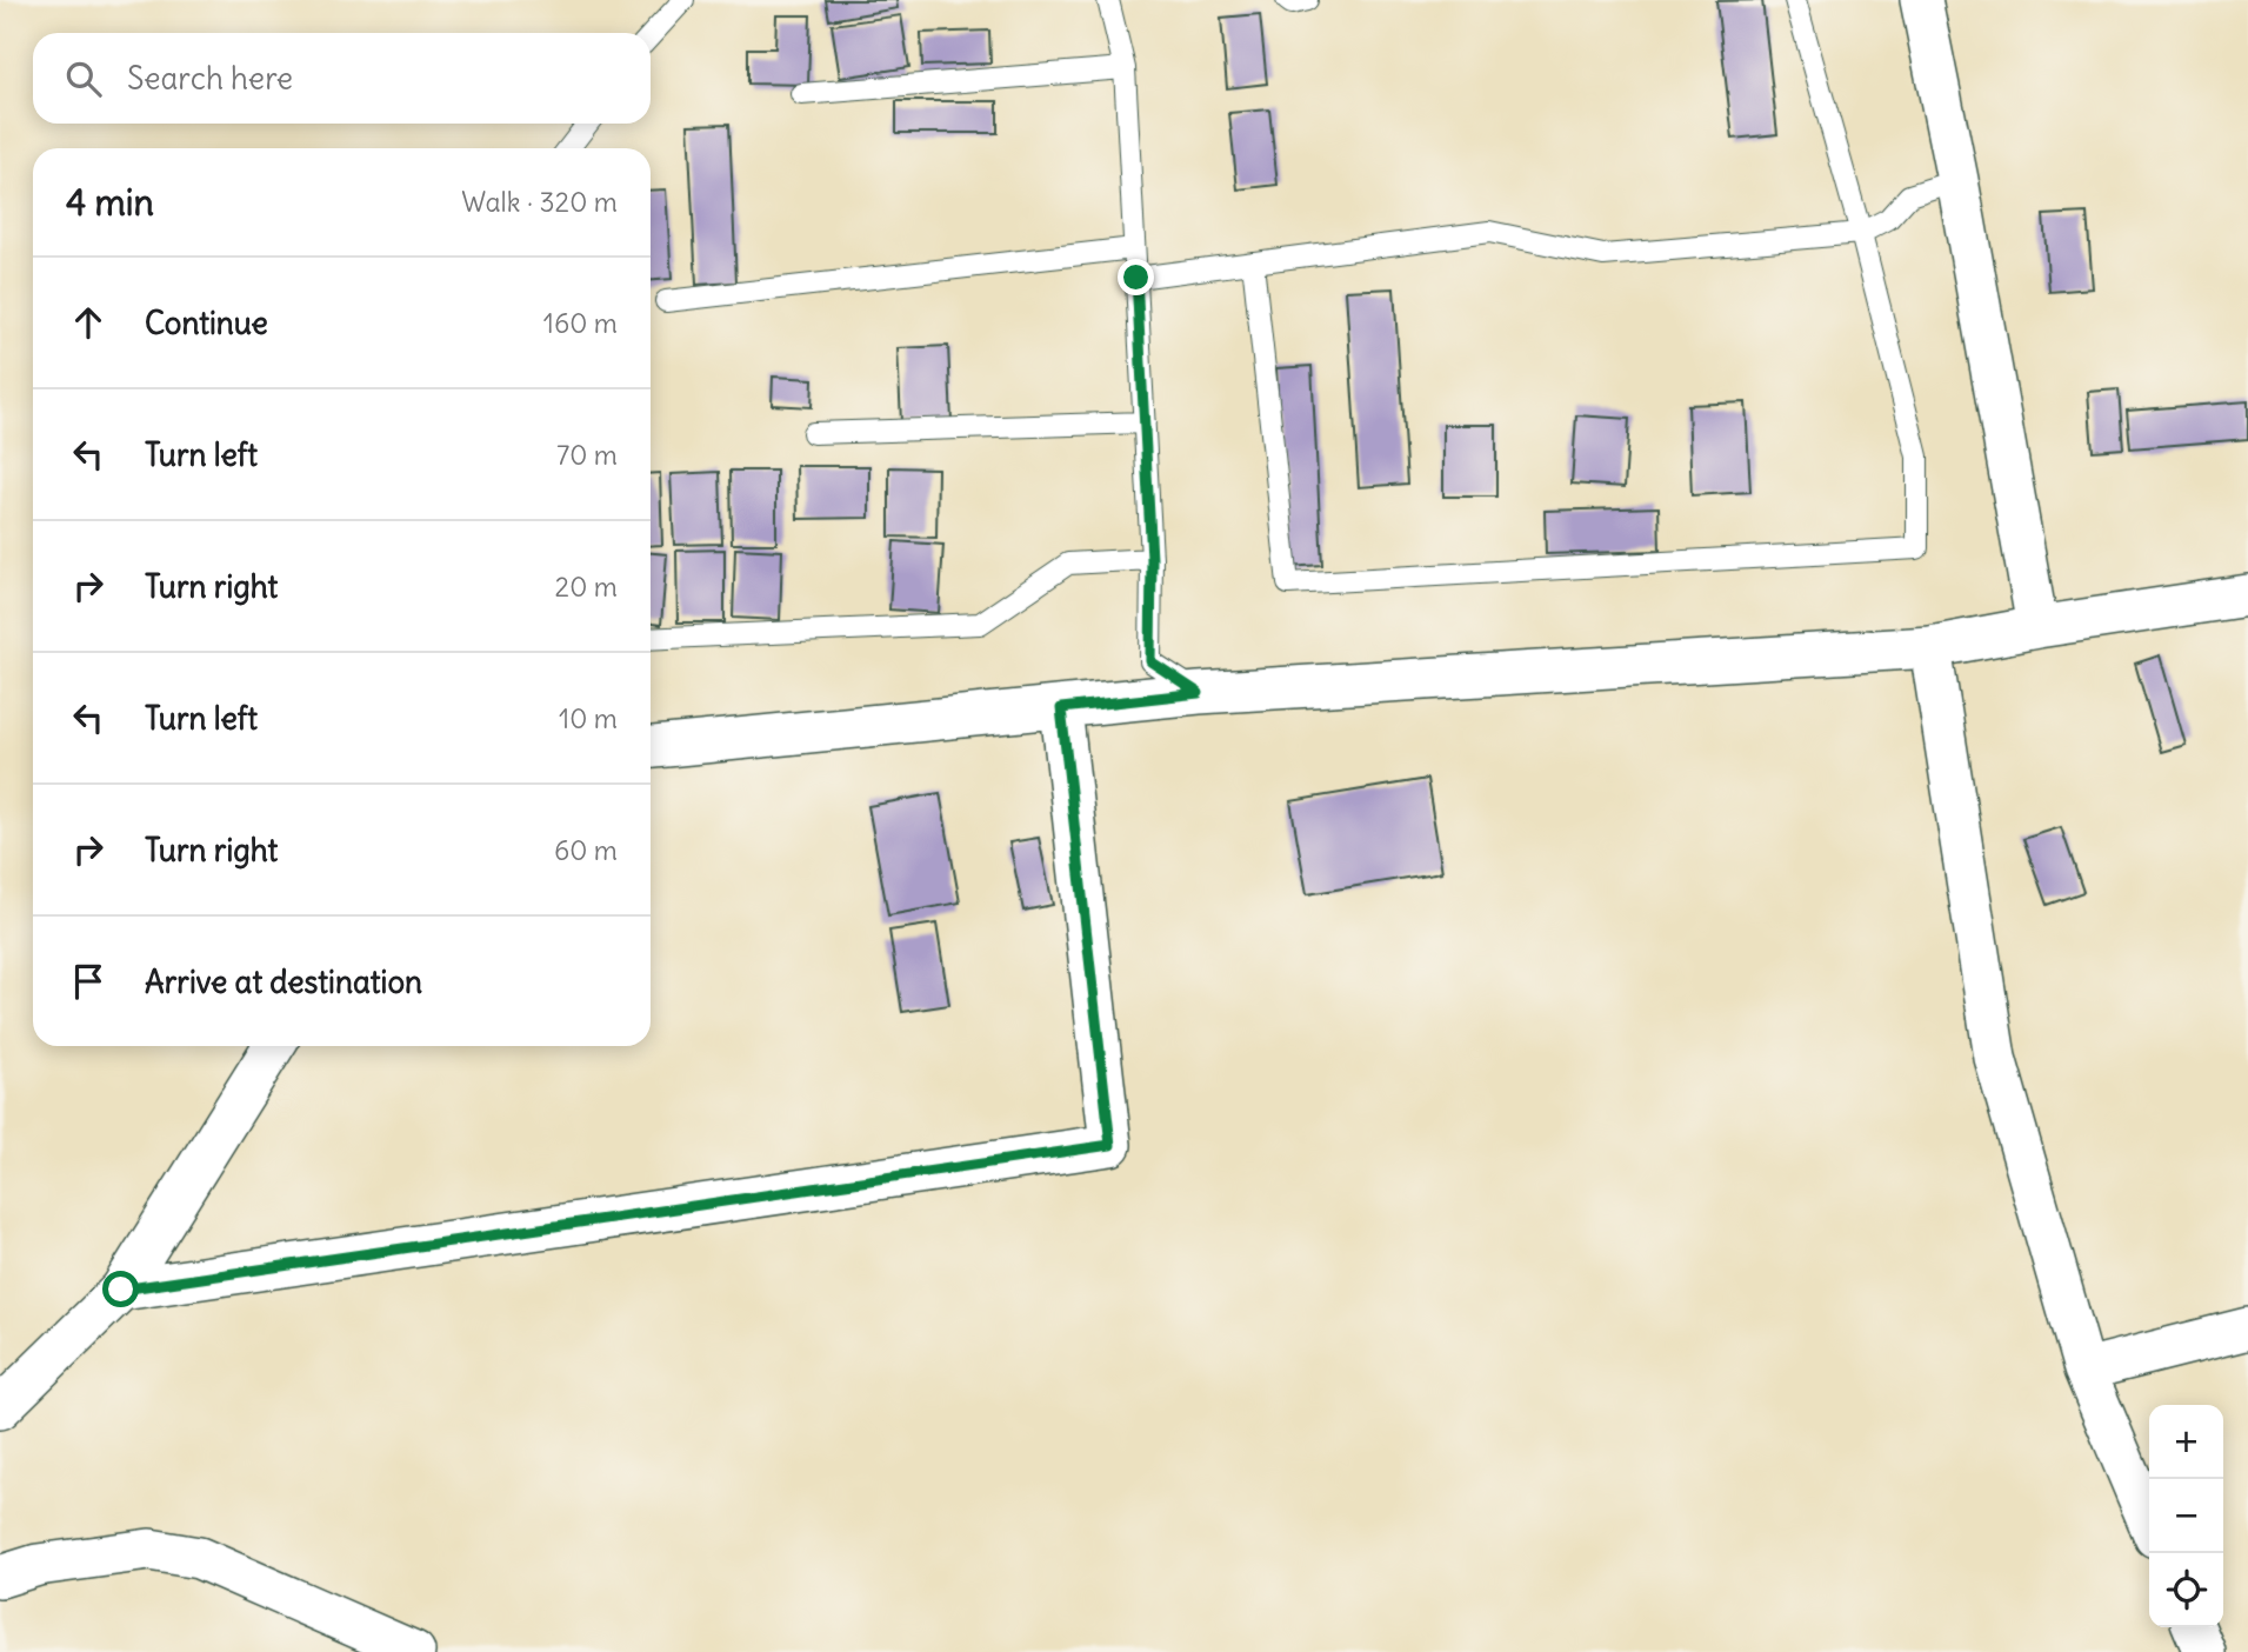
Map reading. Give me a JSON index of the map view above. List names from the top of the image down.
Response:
{
  "page": {
    "search": "Search here",
    "heading": ["4 min", "Walk · 320 m"],
    "list": [
      ["Continue", "160 m"],
      ["Turn left", "70 m"],
      ["Turn right", "20 m"],
      ["Turn left", "10 m"],
      ["Turn right", "60 m"],
      "Arrive at destination"
    ],
    "map_buttons": ["+", "−"]
  }
}
